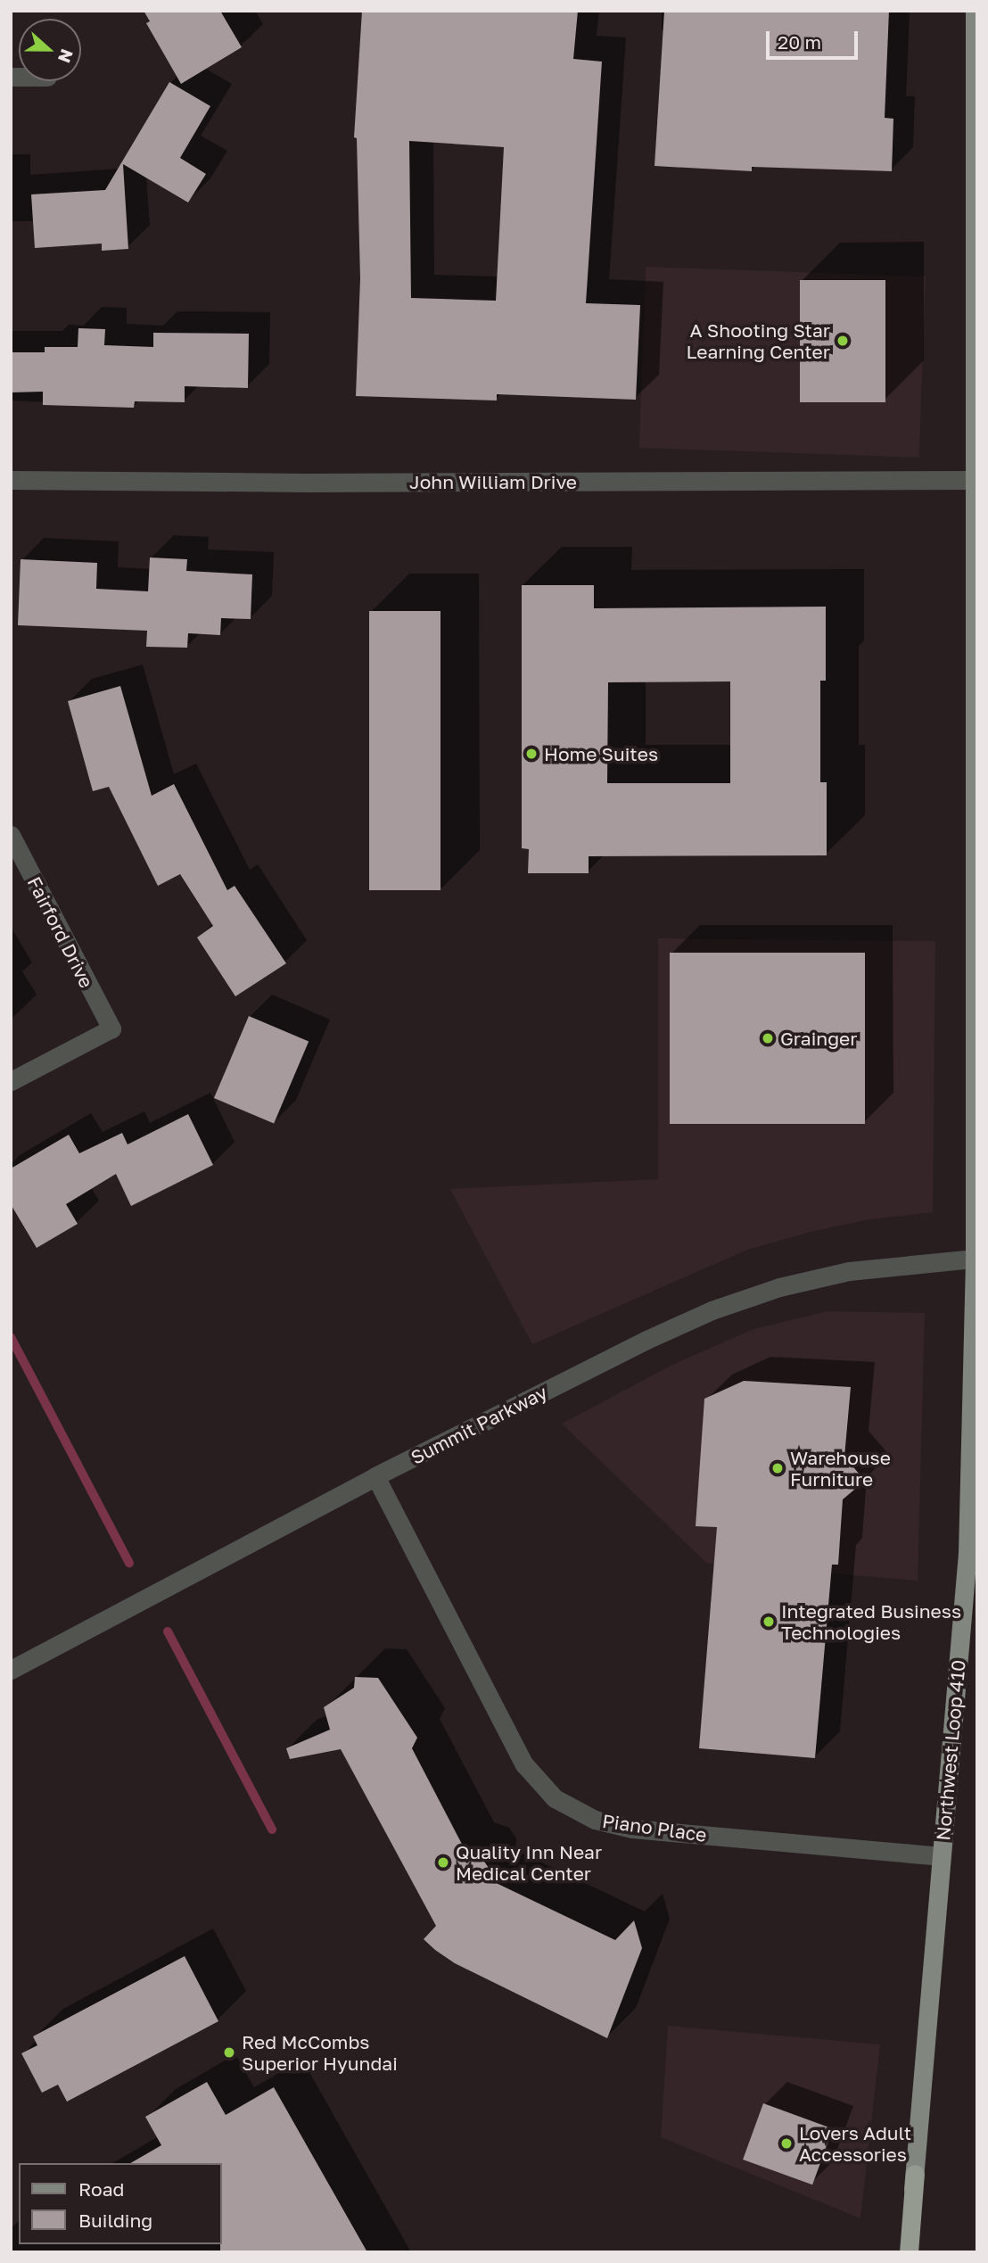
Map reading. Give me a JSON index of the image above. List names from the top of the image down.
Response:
{
  "streets": {
    "main road": ["Northwest Loop 410"],
    "street": [
      "John William Drive",
      "Fairford Drive",
      "Summit Parkway",
      "Piano Place"
    ]
  },
  "crossings": [
    ["John William Drive", "Northwest Loop 410"],
    ["Summit Parkway", "Northwest Loop 410"],
    ["Summit Parkway", "Piano Place"],
    ["Northwest Loop 410", "Piano Place"]
  ],
  "places": [
    "A Shooting Star Learning Center",
    "Home Suites",
    "Grainger",
    "Warehouse Furniture",
    "Integrated Business Technologies",
    "Quality Inn Near Medical Center",
    "Red McCombs Superior Hyundai",
    "Lovers Adult Accessories"
  ],
  "legend": ["Road", "Building"],
  "scale_bar": "20 m",
  "north": "right"
}
